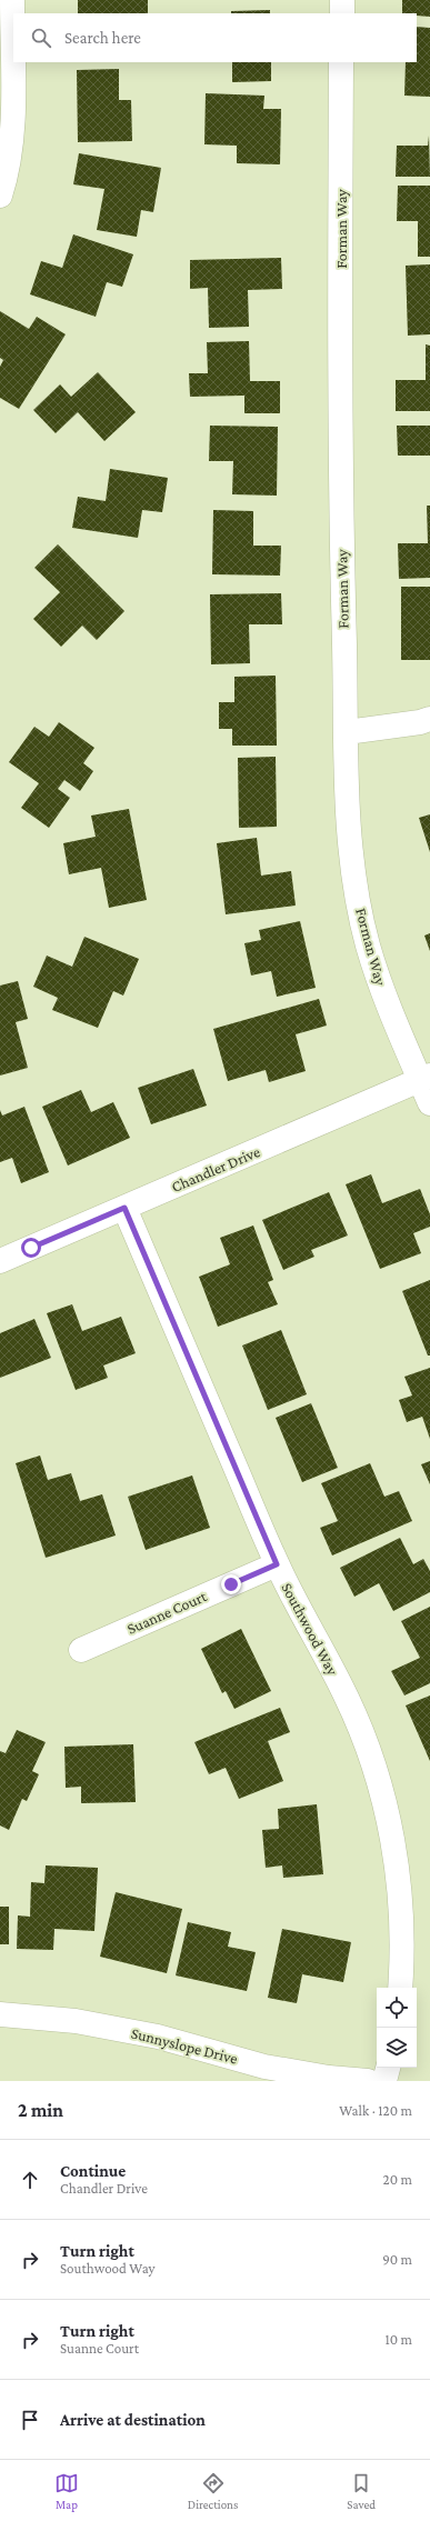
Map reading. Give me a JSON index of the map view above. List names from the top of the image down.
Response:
{
  "streets": {
    "street": [
      "Forman Way",
      "Chandler Drive",
      "Suanne Court",
      "Southwood Way",
      "Sunnyslope Drive"
    ]
  },
  "crossings": [
    ["Forman Way", "Chandler Drive"],
    ["Chandler Drive", "Southwood Way"],
    ["Suanne Court", "Southwood Way"]
  ],
  "page": {
    "search": "Search here",
    "heading": ["2 min", "Walk · 120 m"],
    "list": [
      ["Continue", "Chandler Drive", "20 m"],
      ["Turn right", "Southwood Way", "90 m"],
      ["Turn right", "Suanne Court", "10 m"],
      "Arrive at destination"
    ],
    "nav": ["Map", "Directions", "Saved"]
  }
}
